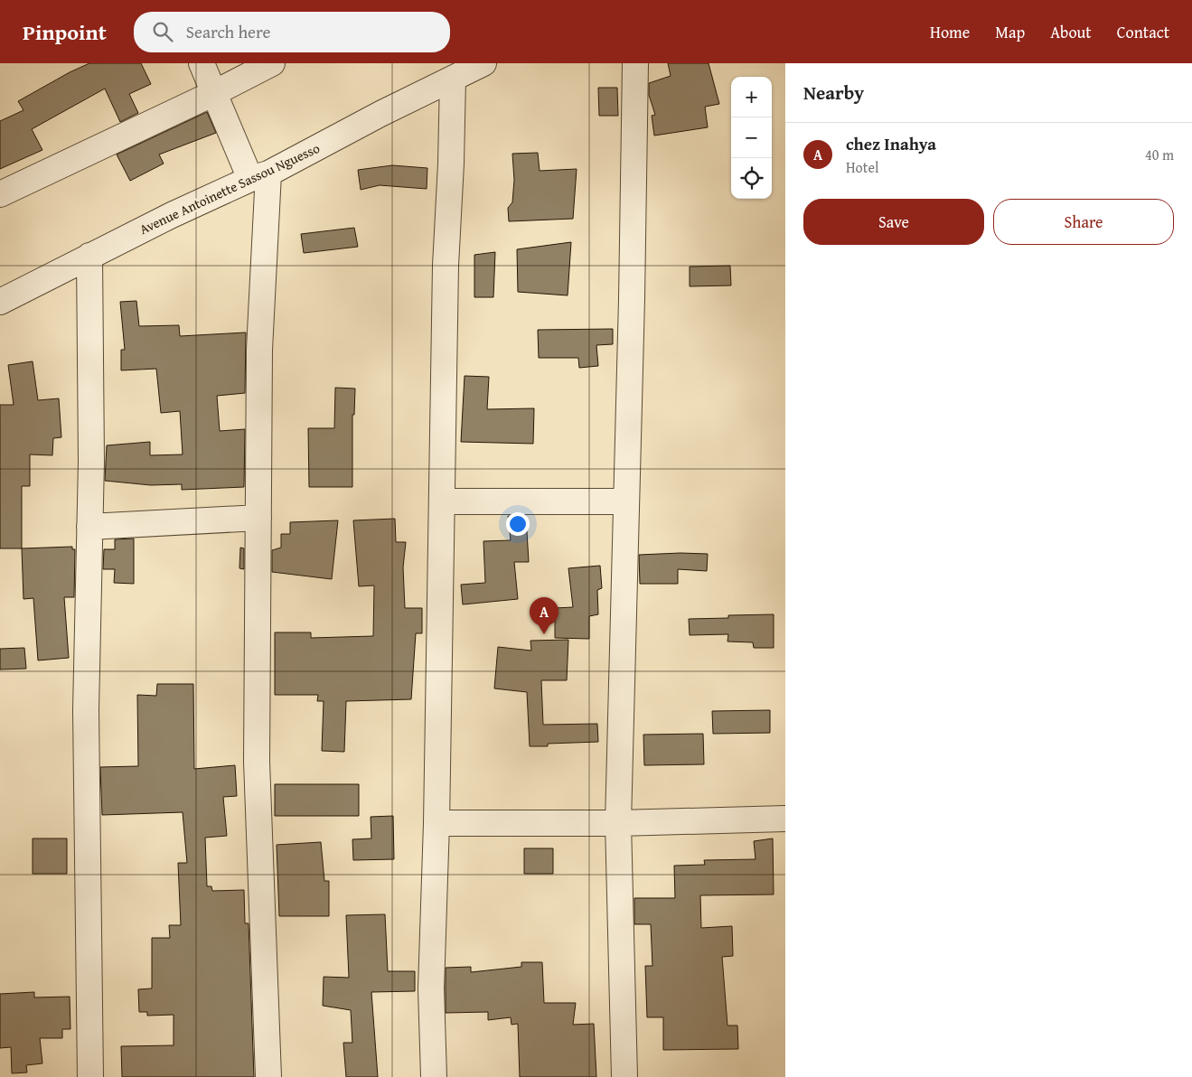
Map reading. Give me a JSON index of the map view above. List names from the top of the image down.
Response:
{
  "streets": {
    "street": ["Avenue Antoinette Sassou Nguesso"]
  },
  "page": {
    "header": "Pinpoint",
    "search": "Search here",
    "nav": [
      "Home",
      "Map",
      "About",
      "Contact"
    ],
    "heading": "Nearby",
    "map_buttons": ["+", "−"],
    "list": [
      {
        "mark": "A",
        "name": "chez Inahya",
        "note": "Hotel",
        "value": "40 m"
      }
    ],
    "buttons": ["Save", "Share"],
    "pins": "A"
  }
}
